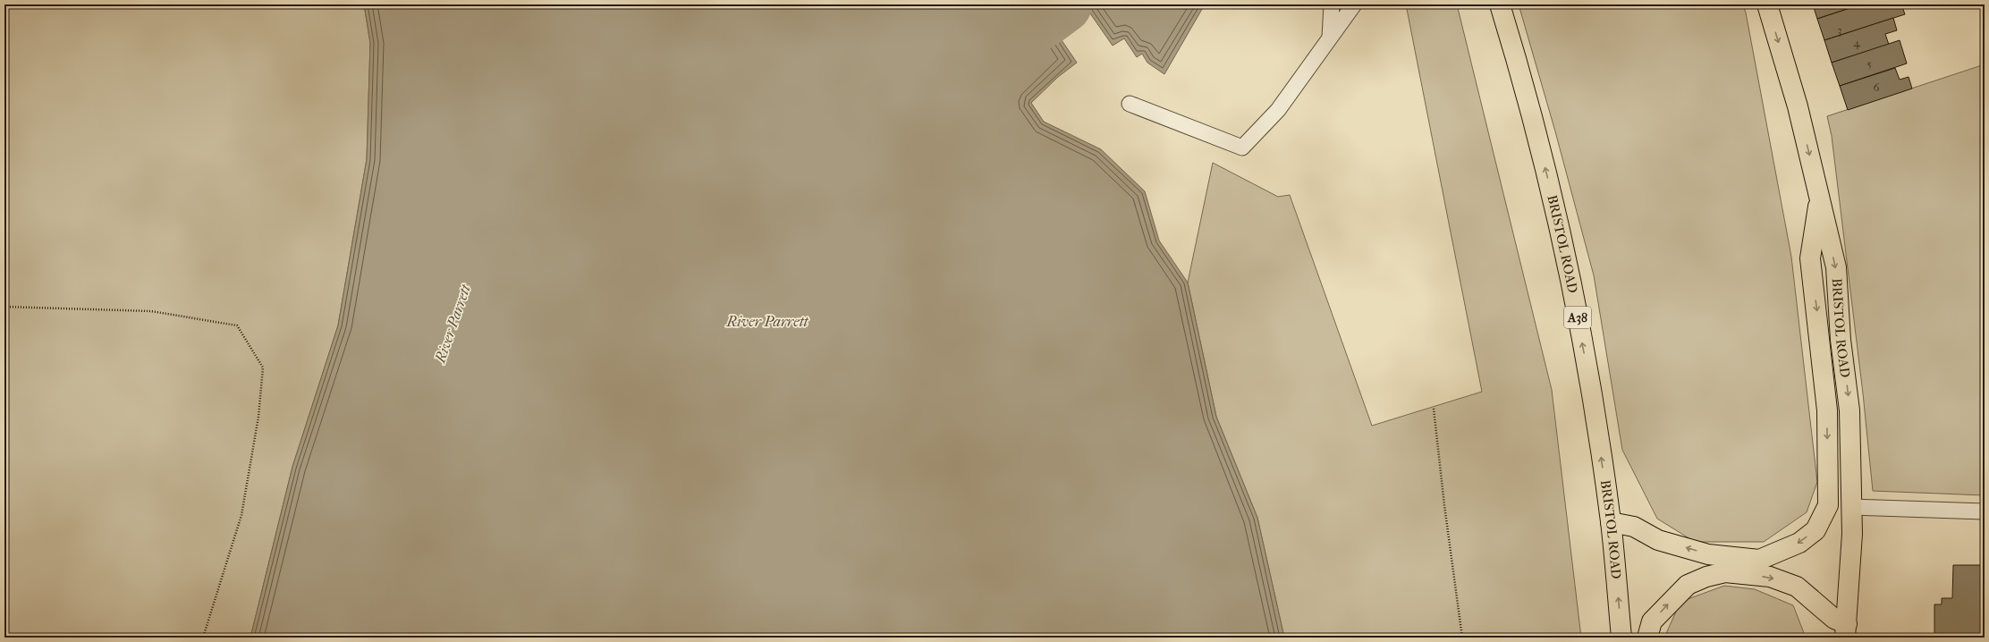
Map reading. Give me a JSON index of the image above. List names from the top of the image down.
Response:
{
  "streets": {
    "main road": ["BRISTOL ROAD", "A38"]
  },
  "water": ["River Parrett"],
  "house_numbers": [
    "3",
    "4",
    "5",
    "6"
  ]
}
